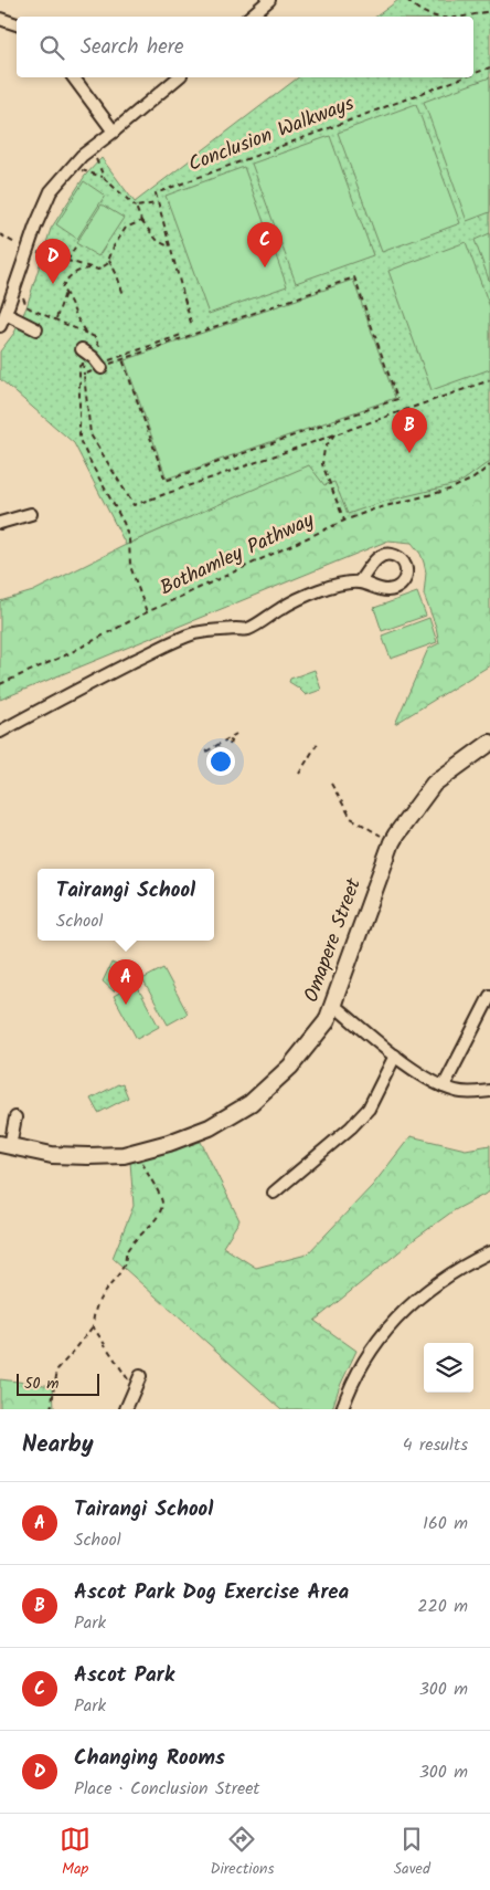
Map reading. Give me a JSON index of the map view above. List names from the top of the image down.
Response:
{
  "streets": {
    "main road": ["Omapere Street"],
    "path": ["Conclusion Walkways", "Bothamley Pathway"]
  },
  "scale_bar": "50 m",
  "page": {
    "search": "Search here",
    "pins": [
      "C",
      "D",
      "B",
      "A"
    ],
    "popup": ["Tairangi School", "School"],
    "scale": "50 m",
    "heading": ["Nearby", "4 results"],
    "list": [
      {
        "mark": "A",
        "name": "Tairangi School",
        "note": "School",
        "value": "160 m"
      },
      {
        "mark": "B",
        "name": "Ascot Park Dog Exercise Area",
        "note": "Park",
        "value": "220 m"
      },
      {
        "mark": "C",
        "name": "Ascot Park",
        "note": "Park",
        "value": "300 m"
      },
      {
        "mark": "D",
        "name": "Changing Rooms",
        "note": "Place · Conclusion Street",
        "value": "300 m"
      }
    ],
    "nav": ["Map", "Directions", "Saved"]
  }
}
